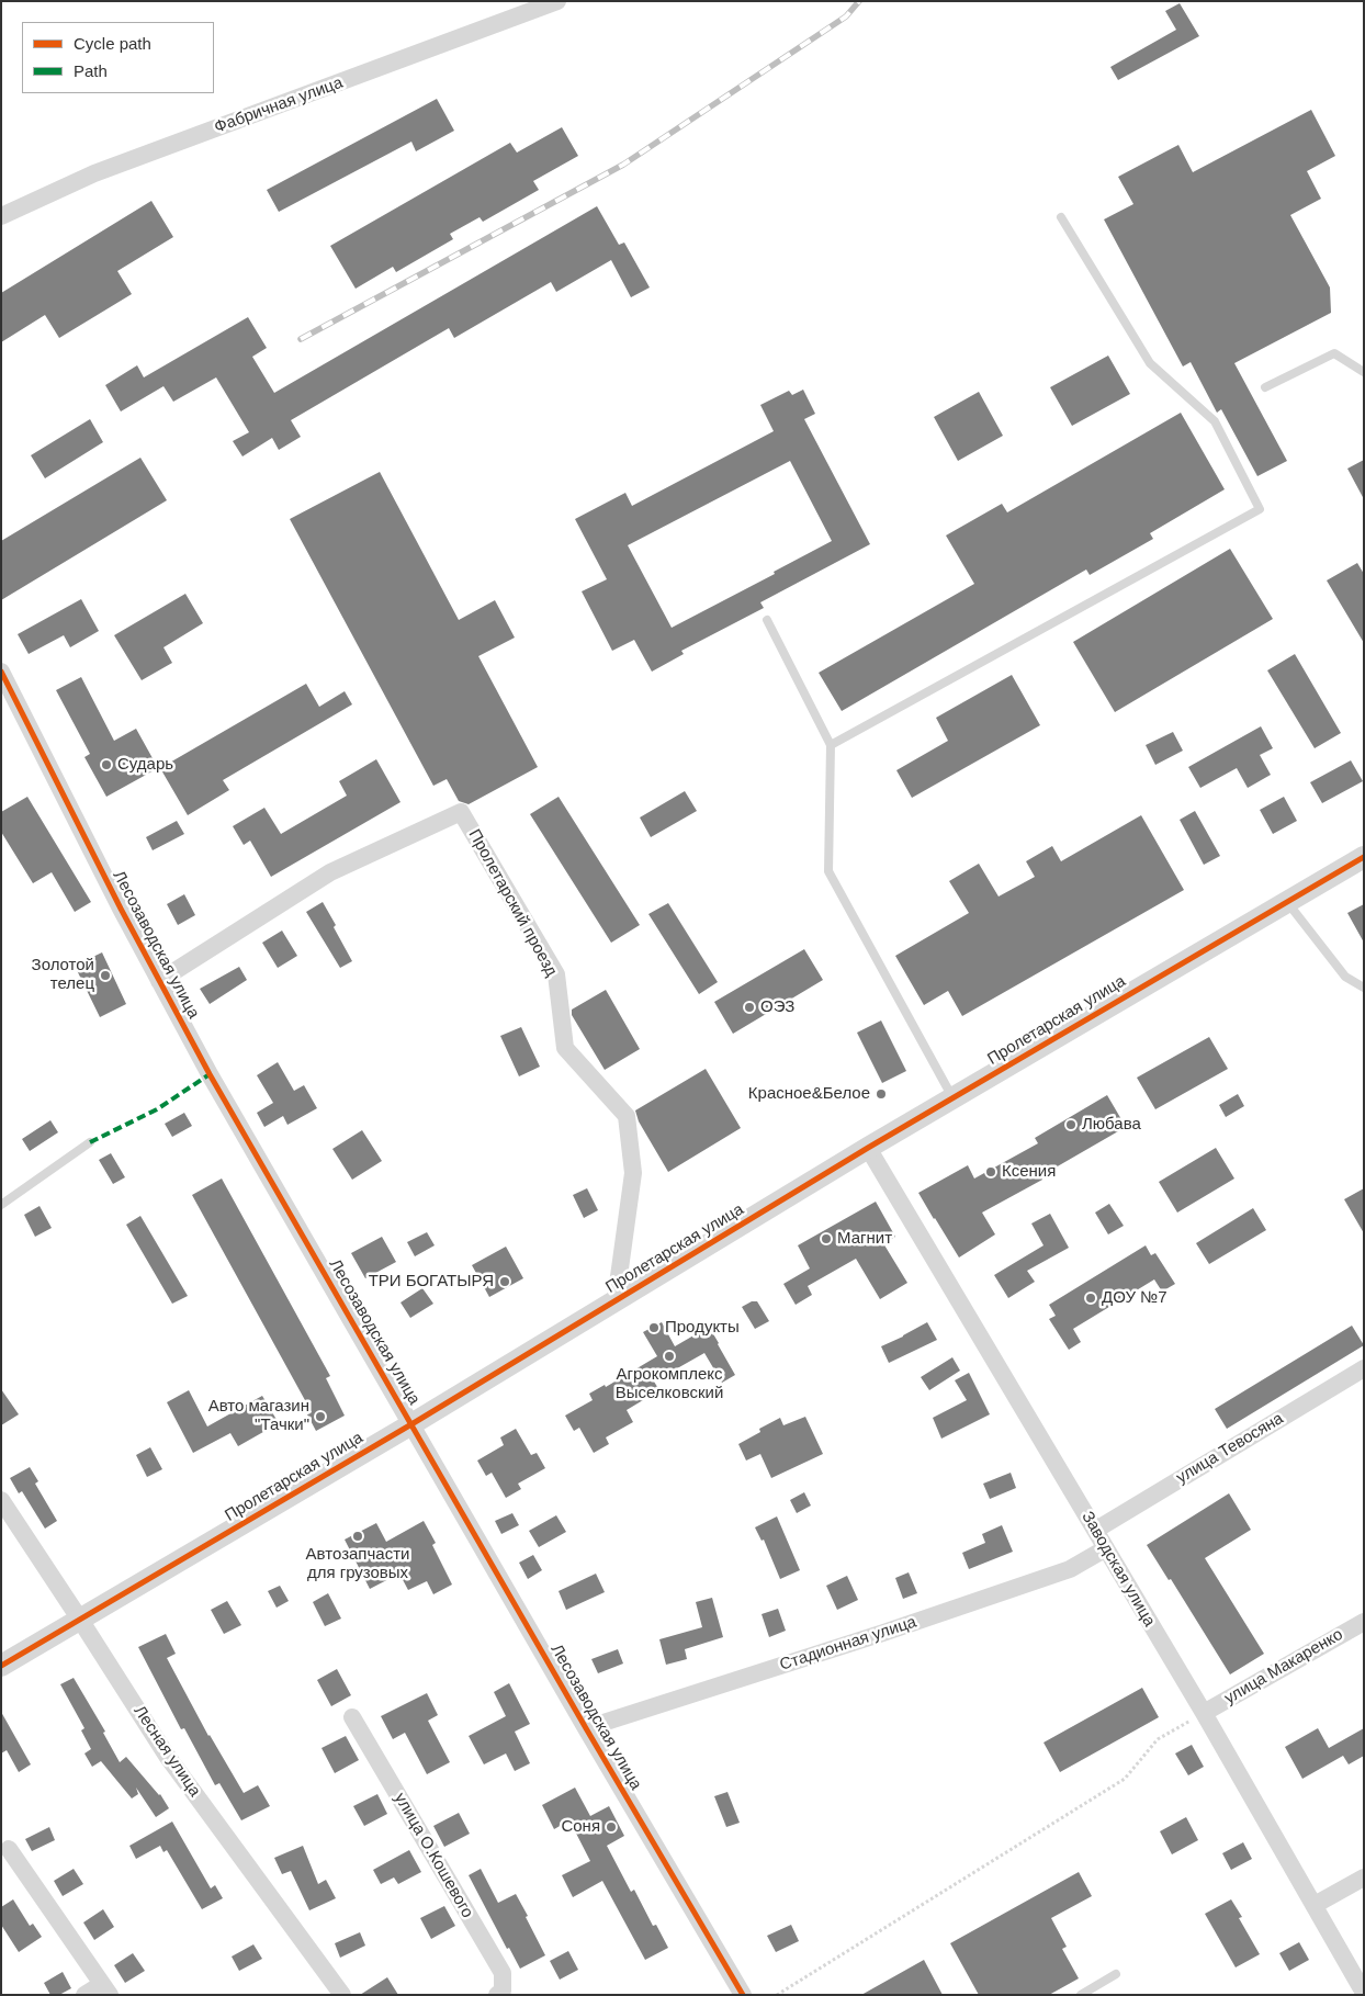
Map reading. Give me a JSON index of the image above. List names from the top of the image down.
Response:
{
  "streets": {
    "street": [
      "Фабричная улица",
      "Пролетарский проезд",
      "Лесозаводская улица",
      "Пролетарская улица",
      "улица Тевосяна",
      "Заводская улица",
      "Стадионная улица",
      "улица Макаренко",
      "Лесная улица",
      "улица О.Кошевого"
    ]
  },
  "crossings": [
    ["Пролетарский проезд", "Лесозаводская улица"],
    ["Пролетарский проезд", "Пролетарская улица"],
    ["Лесозаводская улица", "Пролетарская улица"],
    ["Лесозаводская улица", "Стадионная улица"],
    ["Пролетарская улица", "Заводская улица"],
    ["Пролетарская улица", "Лесная улица"],
    ["улица Тевосяна", "Заводская улица"],
    ["Заводская улица", "Стадионная улица"],
    ["Заводская улица", "улица Макаренко"]
  ],
  "places": [
    "Сударь",
    "Золотой телец",
    "ОЭЗ",
    "Красное&Белое",
    "Любава",
    "Ксения",
    "Магнит",
    "ТРИ БОГАТЫРЯ",
    "ДОУ №7",
    "Продукты",
    "Агрокомплекс Выселковский",
    "Авто магазин \"Тачки\"",
    "Автозапчасти для грузовых",
    "Соня"
  ],
  "legend": ["Cycle path", "Path"]
}
